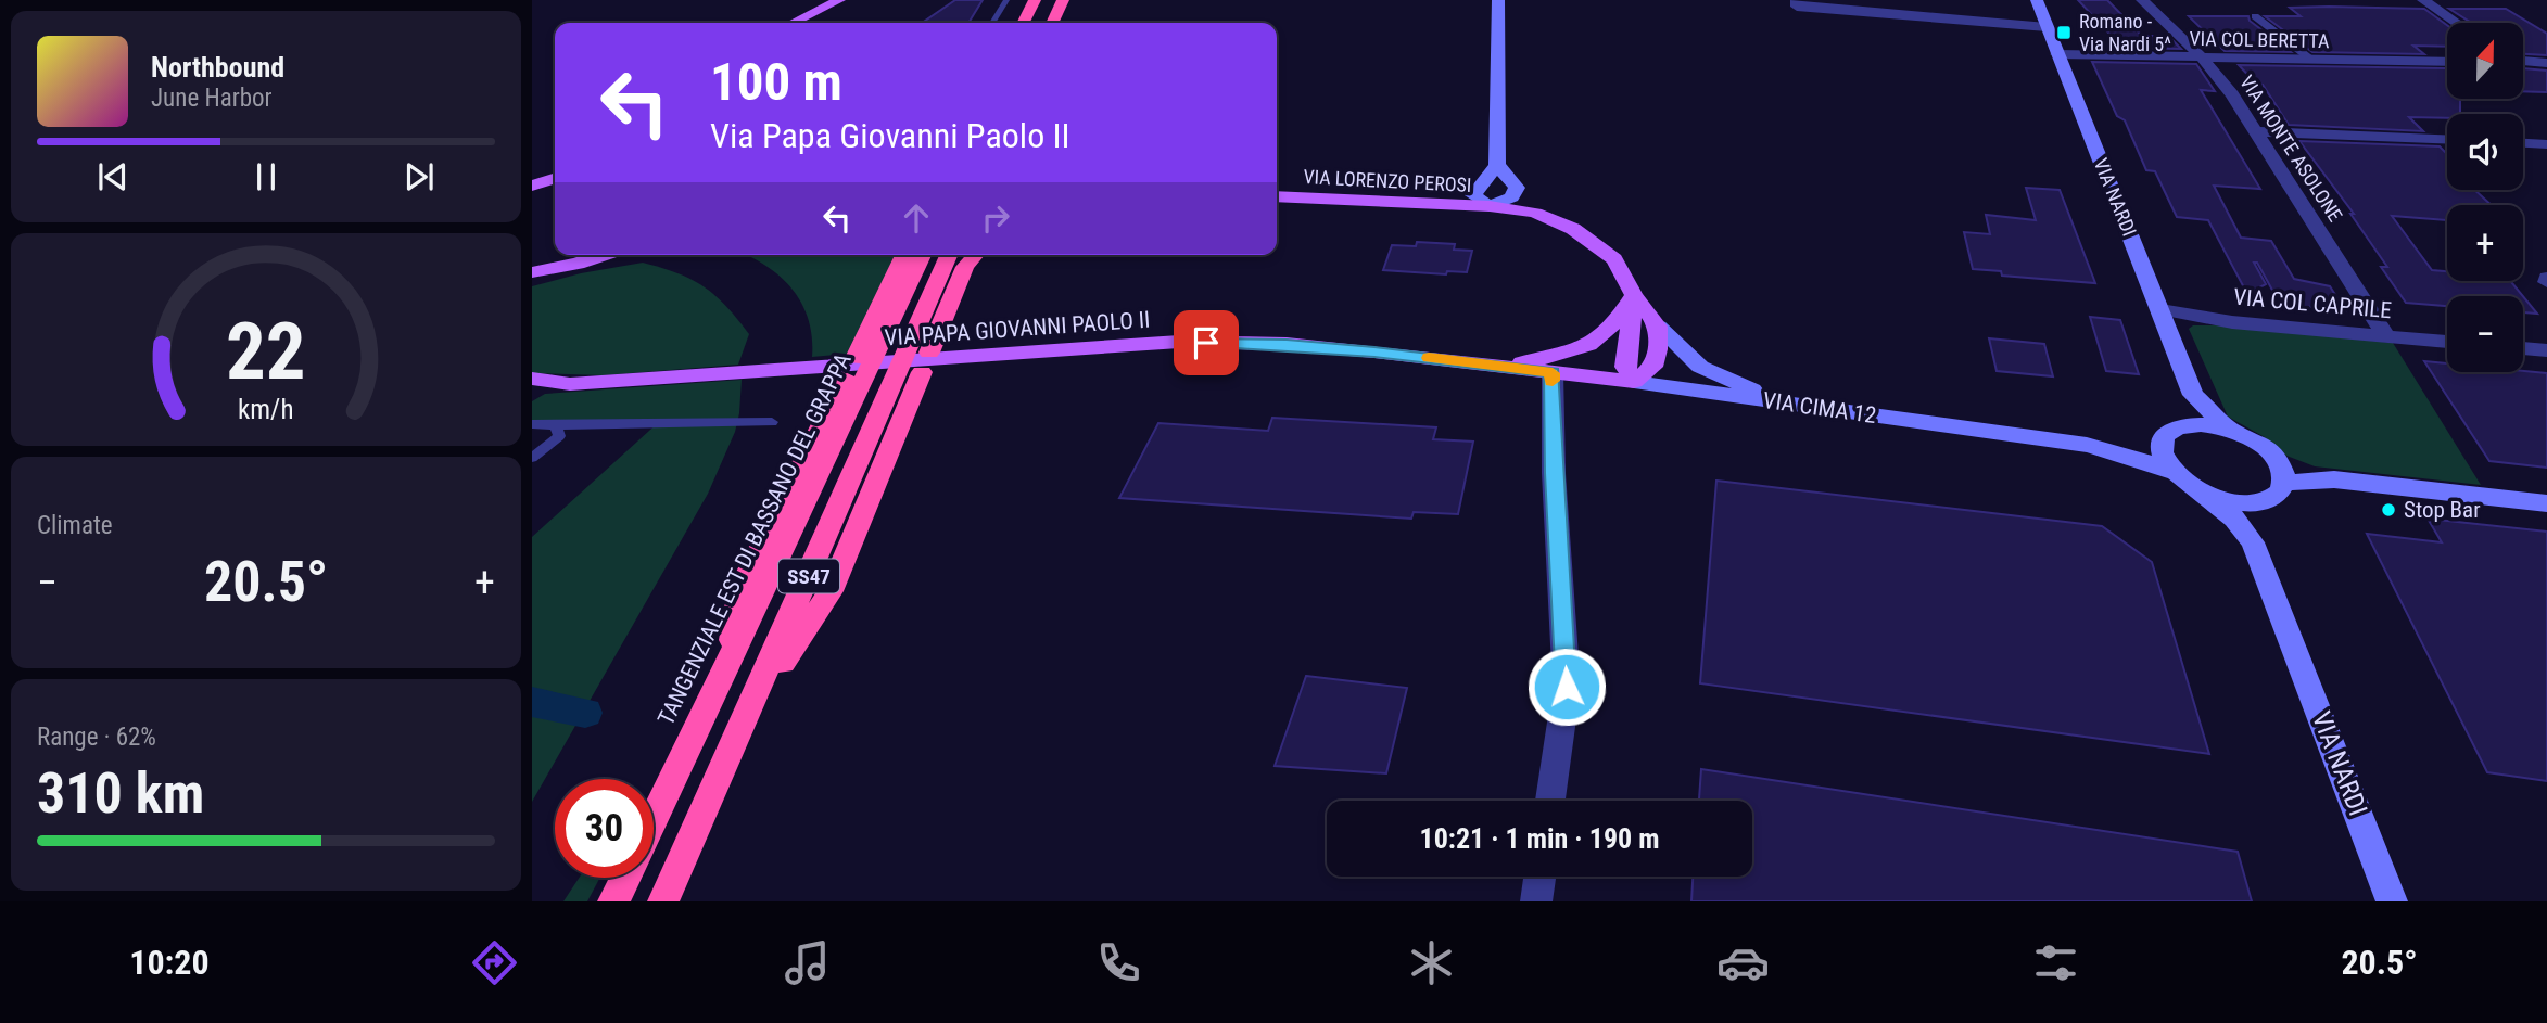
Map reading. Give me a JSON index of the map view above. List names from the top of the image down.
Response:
{
  "streets": {
    "highway": ["TANGENZIALE EST DI BASSANO DEL GRAPPA", "SS47"],
    "main road": [
      "VIA LORENZO PEROSI",
      "VIA NARDI",
      "VIA PAPA GIOVANNI PAOLO II",
      "VIA CIMA 12"
    ],
    "street": ["VIA COL BERETTA", "VIA MONTE ASOLONE", "VIA COL CAPRILE"]
  },
  "crossings": [
    ["VIA COL BERETTA", "VIA MONTE ASOLONE"],
    ["VIA COL BERETTA", "VIA NARDI"],
    ["VIA MONTE ASOLONE", "VIA COL CAPRILE"],
    ["VIA NARDI", "VIA COL CAPRILE"],
    ["VIA PAPA GIOVANNI PAOLO II", "VIA CIMA 12"],
    ["TANGENZIALE EST DI BASSANO DEL GRAPPA", "SS47"]
  ],
  "places": {
    "transit": ["Romano - Via Nardi 5^"],
    "other": ["Stop Bar"]
  },
  "north": "top",
  "page": {
    "map_buttons": ["+", "−"],
    "turn": ["100 m", "Via Papa Giovanni Paolo II"],
    "song": ["Northbound", "June Harbor"],
    "tile": [
      "Climate",
      ["Range · 62%", "310 km"]
    ],
    "heat": ["−", "20.5°", "+"],
    "limit": "30",
    "trip": "10:21 · 1 min · 190 m",
    "tabs": ["10:20", "20.5°"],
    "gauge": ["22", "km/h"]
  }
}
